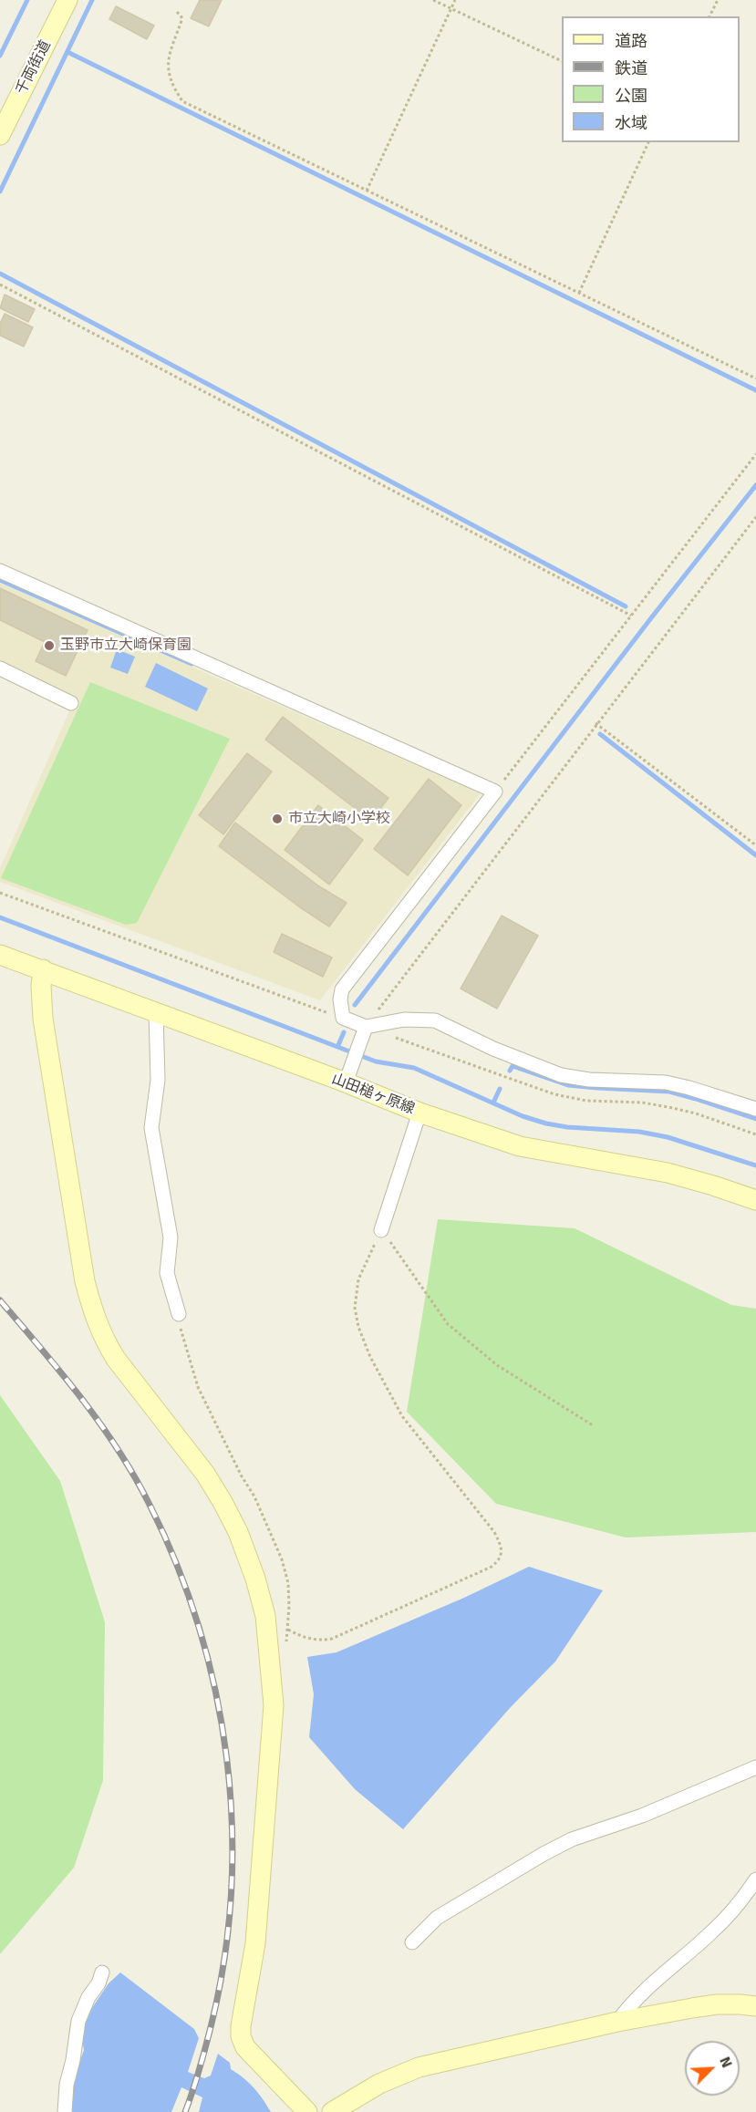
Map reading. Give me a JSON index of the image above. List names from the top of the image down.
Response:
{
  "streets": {
    "street": ["千両街道", "山田槌ヶ原線"]
  },
  "places": ["玉野市立大崎保育園", "市立大崎小学校"],
  "legend": [
    "道路",
    "鉄道",
    "公園",
    "水域"
  ],
  "north": "top right"
}
